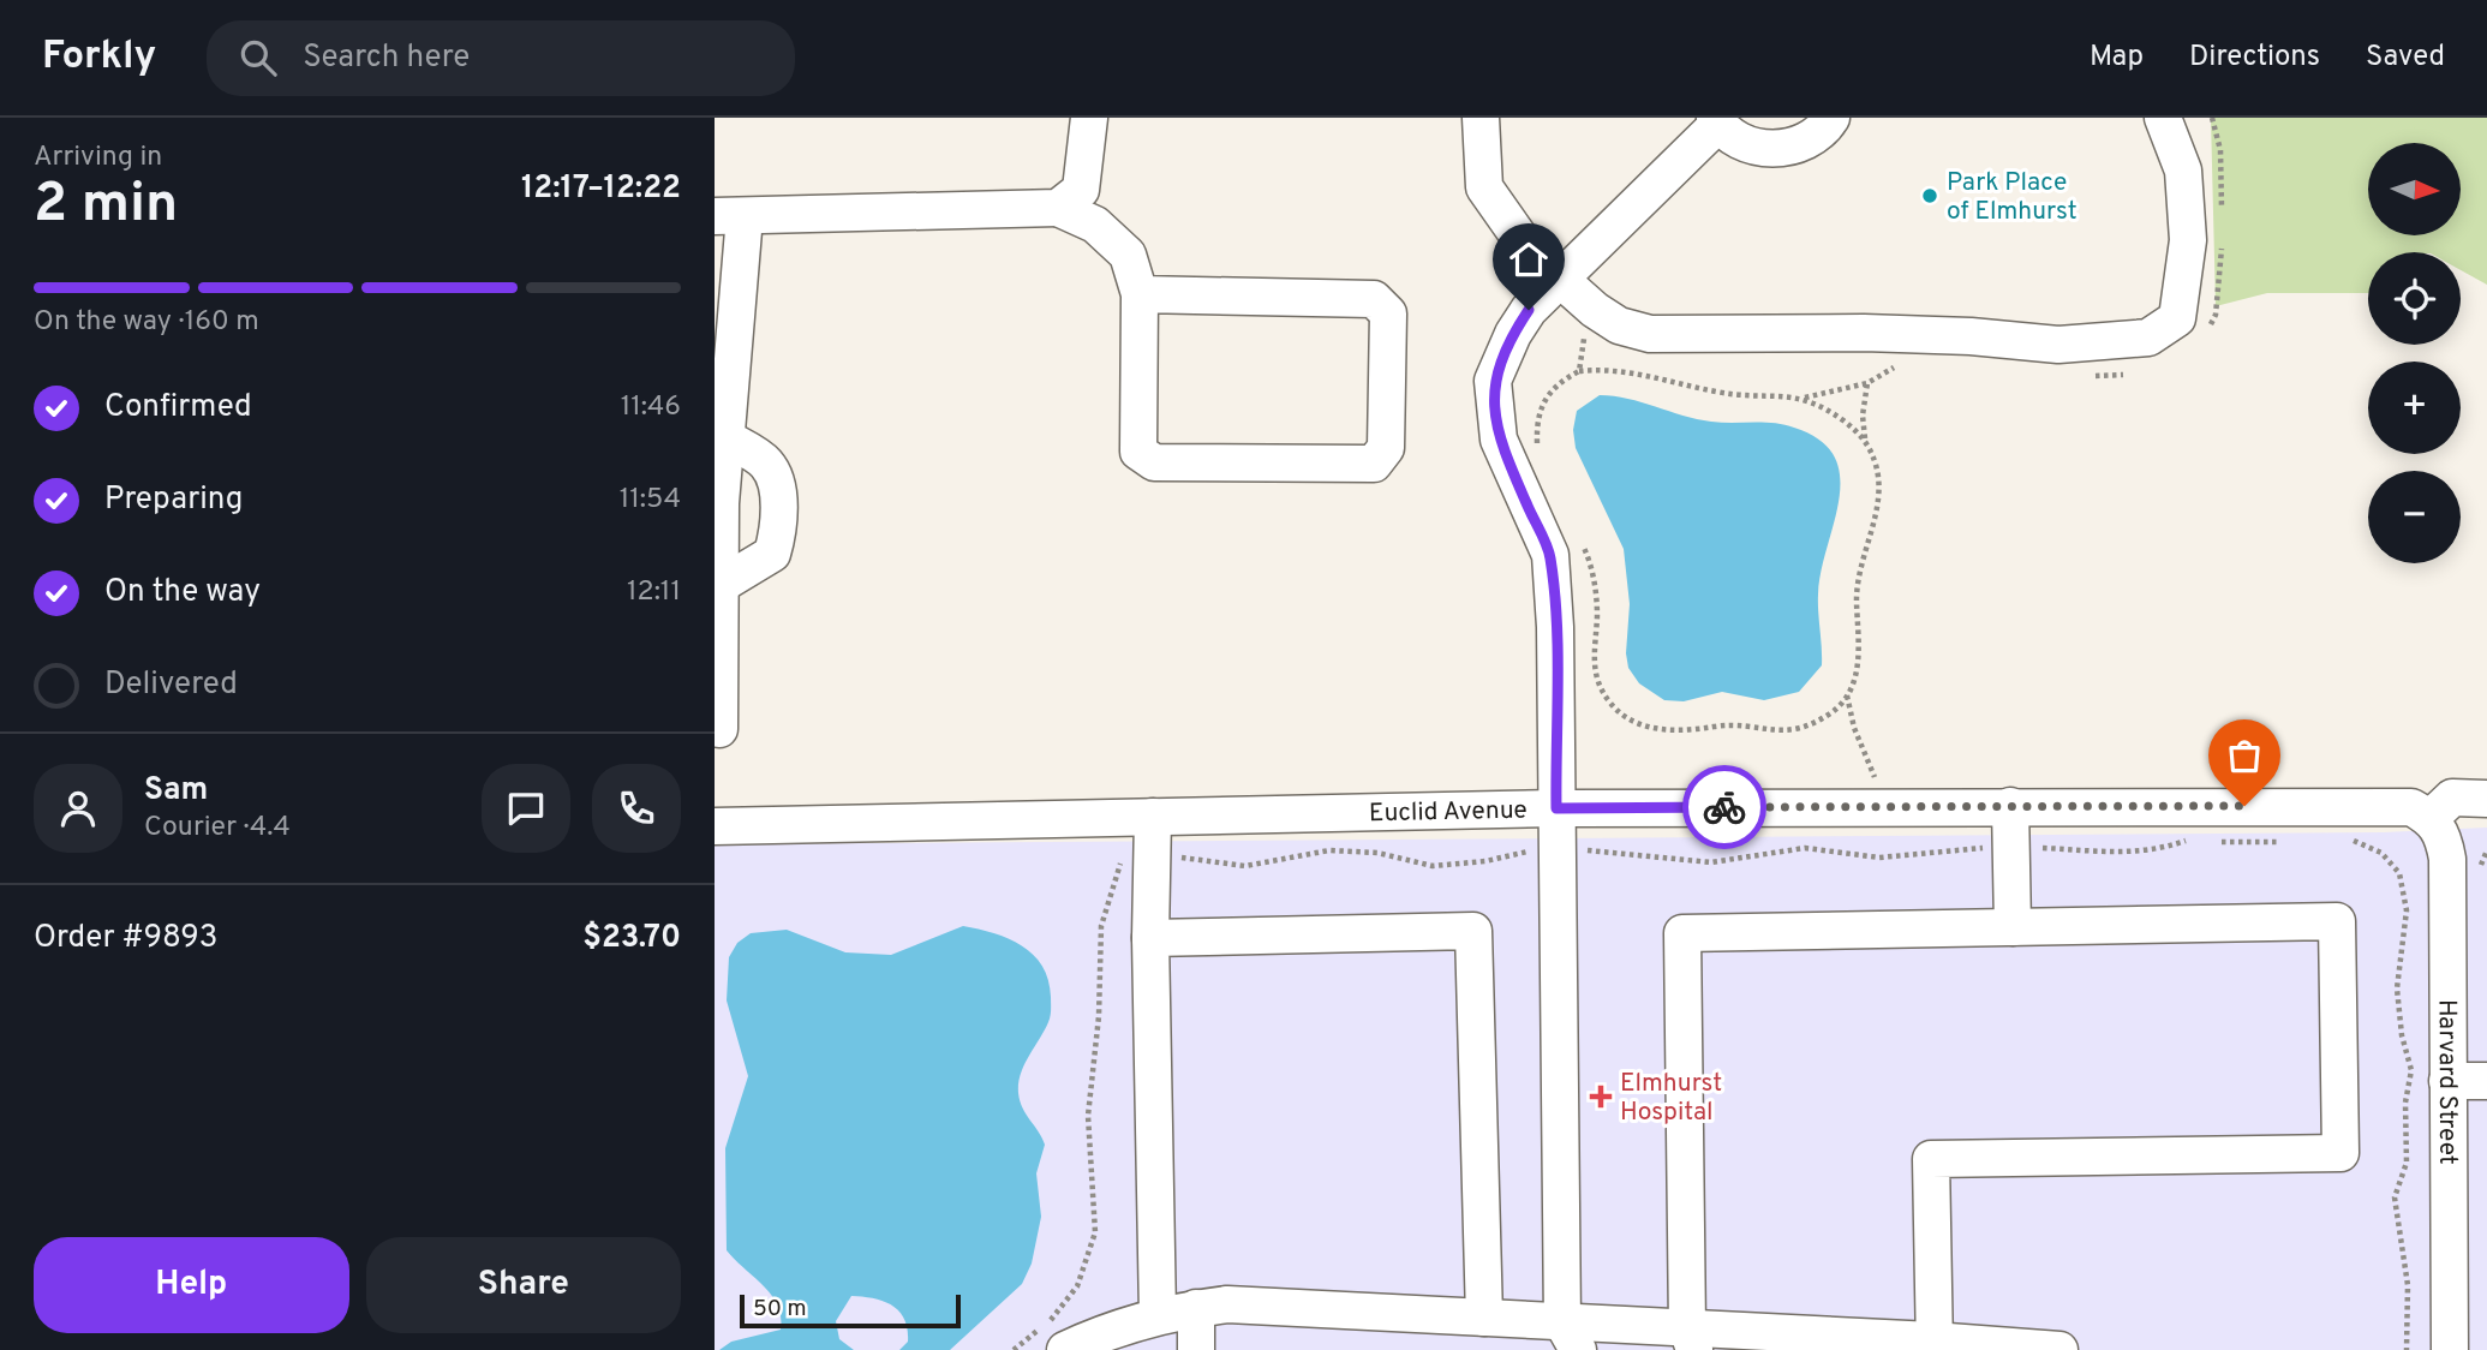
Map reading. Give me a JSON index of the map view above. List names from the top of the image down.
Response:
{
  "streets": {
    "street": ["Euclid Avenue", "Harvard Street"]
  },
  "crossings": [
    ["Euclid Avenue", "Harvard Street"]
  ],
  "places": {
    "other": ["Park Place of Elmhurst"],
    "health": ["Elmhurst Hospital"]
  },
  "scale_bar": "50 m",
  "north": "right",
  "page": {
    "header": "Forkly",
    "search": "Search here",
    "nav": ["Map", "Directions", "Saved"],
    "heading": ["2 min", "Arriving in", "12:17–12:22"],
    "panel": [
      "Sam",
      "Courier · 4.4",
      "Order #9893",
      "$23.70"
    ],
    "map_buttons": ["+", "−"],
    "bar": "On the way · 160 m",
    "list": [
      ["Confirmed", "11:46"],
      ["Preparing", "11:54"],
      ["On the way", "12:11"],
      "Delivered"
    ],
    "buttons": ["Help", "Share"],
    "scale": "50 m"
  }
}
